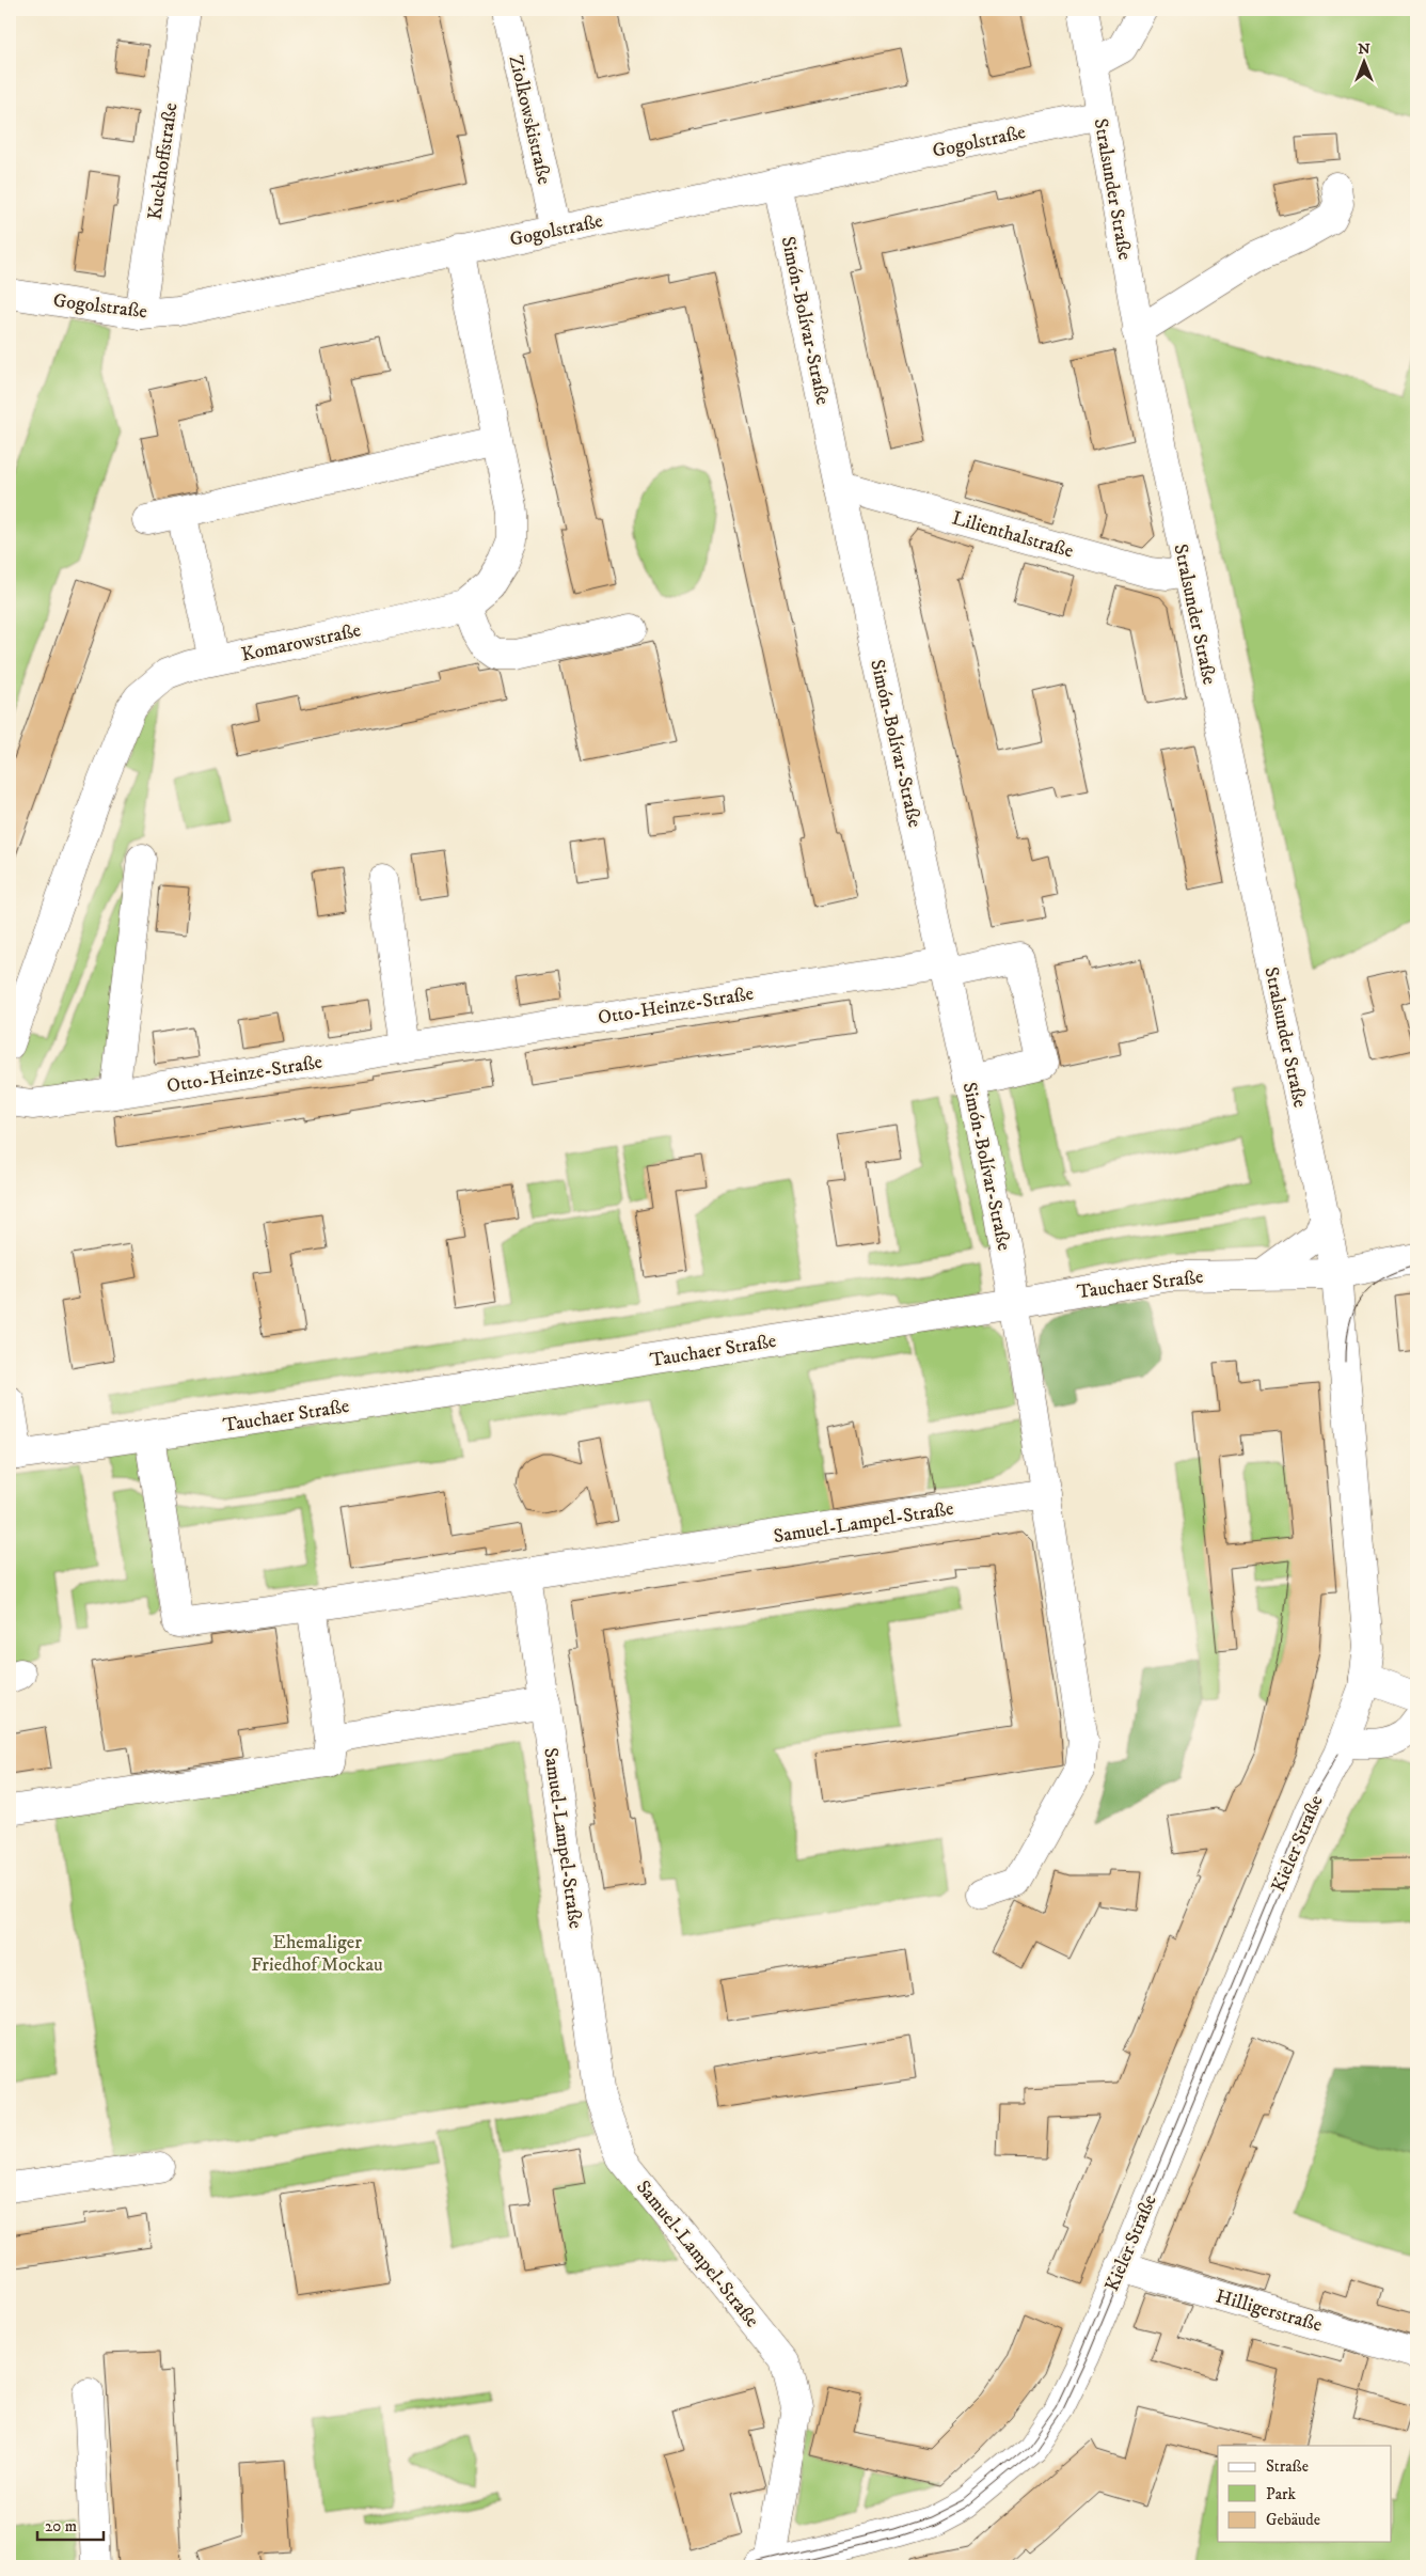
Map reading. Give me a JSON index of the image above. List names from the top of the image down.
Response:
{
  "streets": {
    "street": [
      "Ziolkowskistraße",
      "Gogolstraße",
      "Kuckhoffstraße",
      "Stralsunder Straße",
      "Simón-Bolívar-Straße",
      "Lilienthalstraße",
      "Komarowstraße",
      "Otto-Heinze-Straße",
      "Tauchaer Straße",
      "Samuel-Lampel-Straße",
      "Kieler Straße",
      "Hilligerstraße"
    ]
  },
  "crossings": [
    ["Ziolkowskistraße", "Gogolstraße"],
    ["Gogolstraße", "Kuckhoffstraße"],
    ["Gogolstraße", "Stralsunder Straße"],
    ["Gogolstraße", "Simón-Bolívar-Straße"],
    ["Gogolstraße", "Komarowstraße"],
    ["Stralsunder Straße", "Lilienthalstraße"],
    ["Stralsunder Straße", "Tauchaer Straße"],
    ["Stralsunder Straße", "Kieler Straße"],
    ["Simón-Bolívar-Straße", "Lilienthalstraße"],
    ["Simón-Bolívar-Straße", "Otto-Heinze-Straße"],
    ["Simón-Bolívar-Straße", "Tauchaer Straße"],
    ["Tauchaer Straße", "Kieler Straße"],
    ["Samuel-Lampel-Straße", "Kieler Straße"],
    ["Kieler Straße", "Hilligerstraße"]
  ],
  "parks": ["Ehemaliger Friedhof Mockau"],
  "legend": ["Straße", "Park", "Gebäude"],
  "scale_bar": "20 m",
  "north": "top"
}
